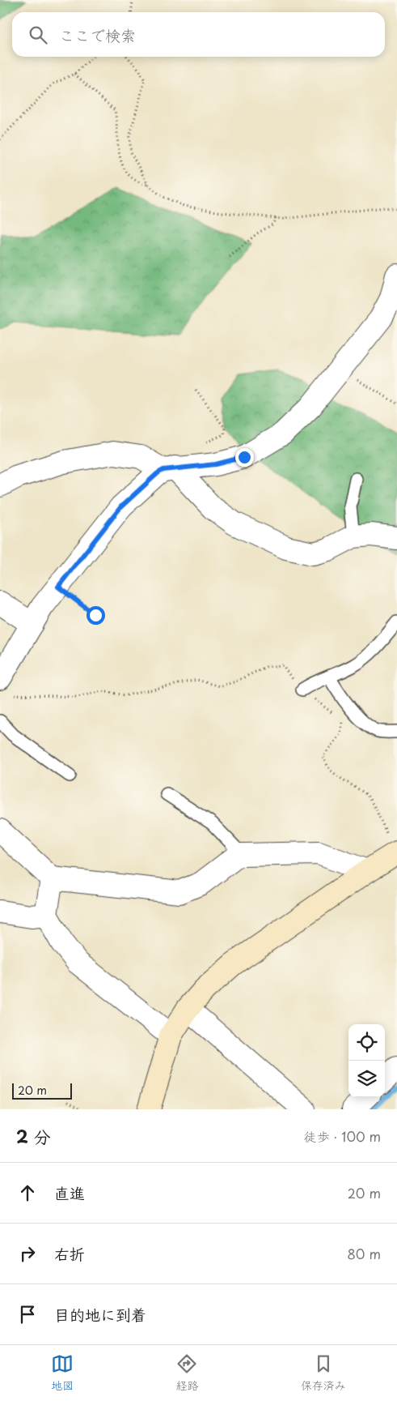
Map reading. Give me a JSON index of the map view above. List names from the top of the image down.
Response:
{
  "scale_bar": "20 m",
  "page": {
    "search": "ここで検索",
    "scale": "20 m",
    "heading": ["2 分", "徒歩 · 100 m"],
    "list": [
      ["直進", "20 m"],
      ["右折", "80 m"],
      "目的地に到着"
    ],
    "nav": ["地図", "経路", "保存済み"]
  }
}
